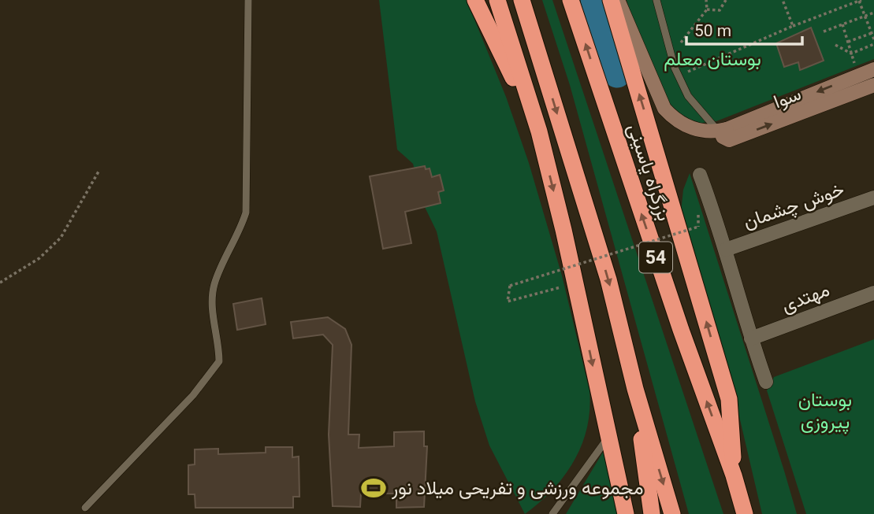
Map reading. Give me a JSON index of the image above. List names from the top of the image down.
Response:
{
  "streets": {
    "highway": ["بزرگراه یاسینی", "54"],
    "main road": ["سوا"],
    "street": ["خوش چشمان", "مهتدی"]
  },
  "parks": ["بوستان معلم", "بوستان پیروزی"],
  "places": {
    "sports": ["مجموعه ورزشی و تفریحی میلاد نور"]
  },
  "scale_bar": "50 m"
}
